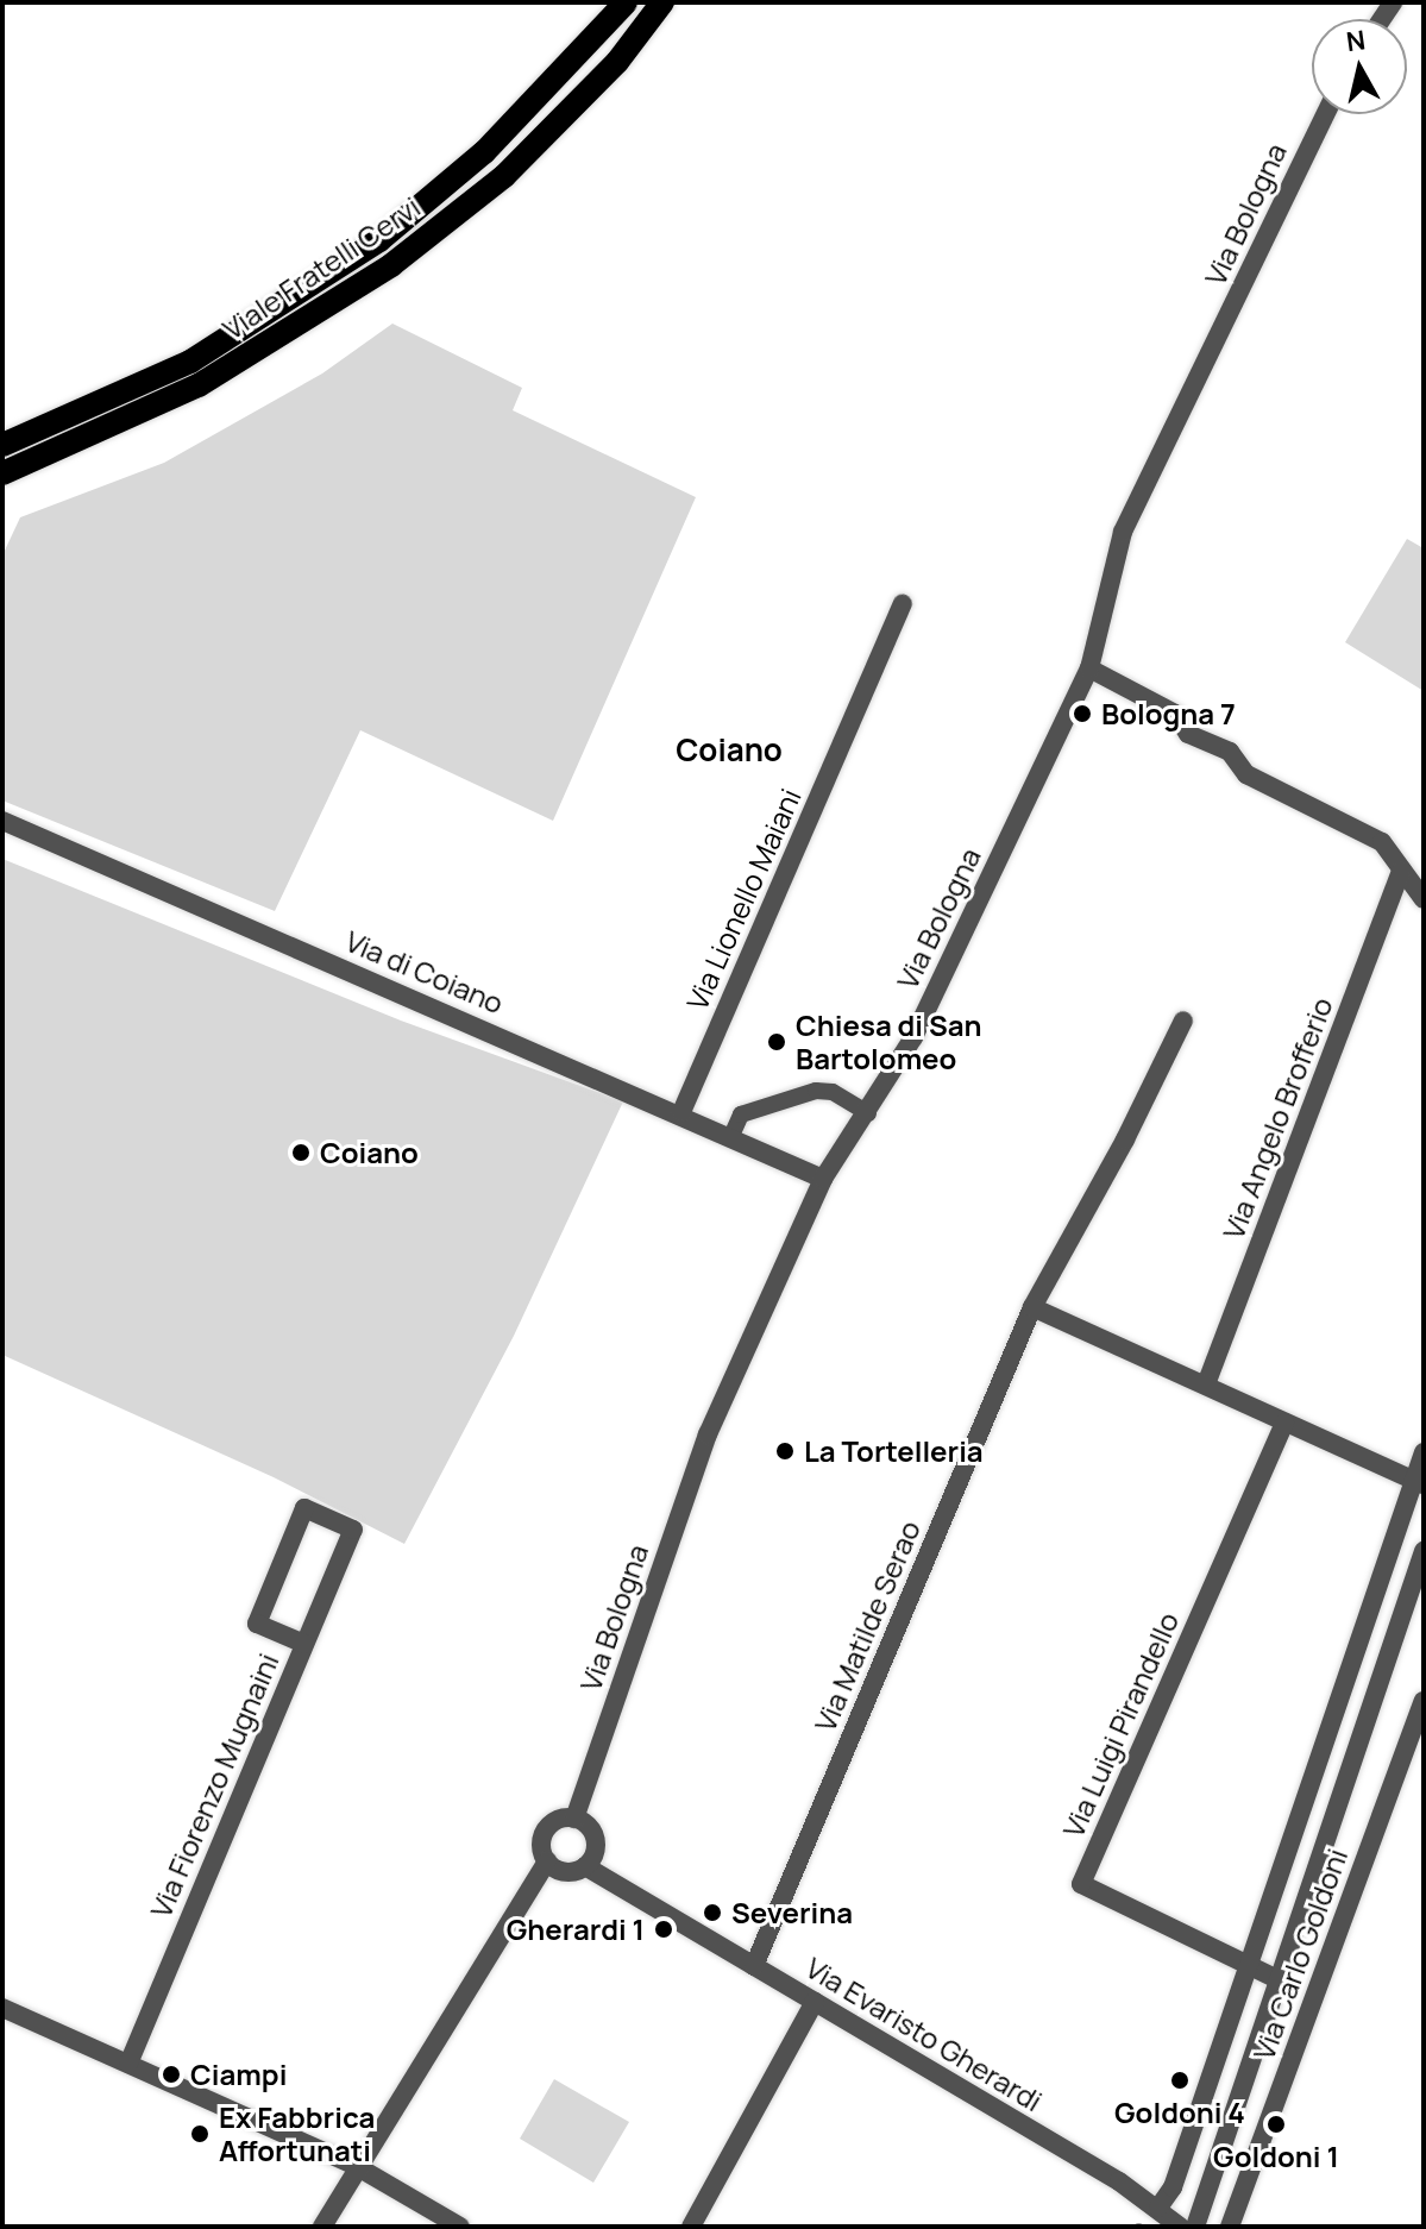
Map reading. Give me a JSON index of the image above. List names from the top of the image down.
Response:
{
  "streets": {
    "main road": ["Viale Fratelli Cervi"],
    "street": [
      "Via Bologna",
      "Via Lionello Maiani",
      "Via di Coiano",
      "Via Angelo Brofferio",
      "Via Matilde Serao",
      "Via Luigi Pirandello",
      "Via Fiorenzo Mugnaini",
      "Via Carlo Goldoni",
      "Via Evaristo Gherardi"
    ]
  },
  "crossings": [
    ["Via Bologna", "Via di Coiano"],
    ["Via Bologna", "Via Evaristo Gherardi"],
    ["Via Lionello Maiani", "Via di Coiano"],
    ["Via Matilde Serao", "Via Evaristo Gherardi"],
    ["Via Luigi Pirandello", "Via Carlo Goldoni"],
    ["Via Carlo Goldoni", "Via Evaristo Gherardi"]
  ],
  "districts": ["Coiano"],
  "places": [
    "Bologna 7",
    "Chiesa di San Bartolomeo",
    "Coiano",
    "La Tortelleria",
    "Severina",
    "Gherardi 1",
    "Ciampi",
    "Goldoni 4",
    "Goldoni 1",
    "Ex Fabbrica Affortunati"
  ],
  "north": "top"
}
